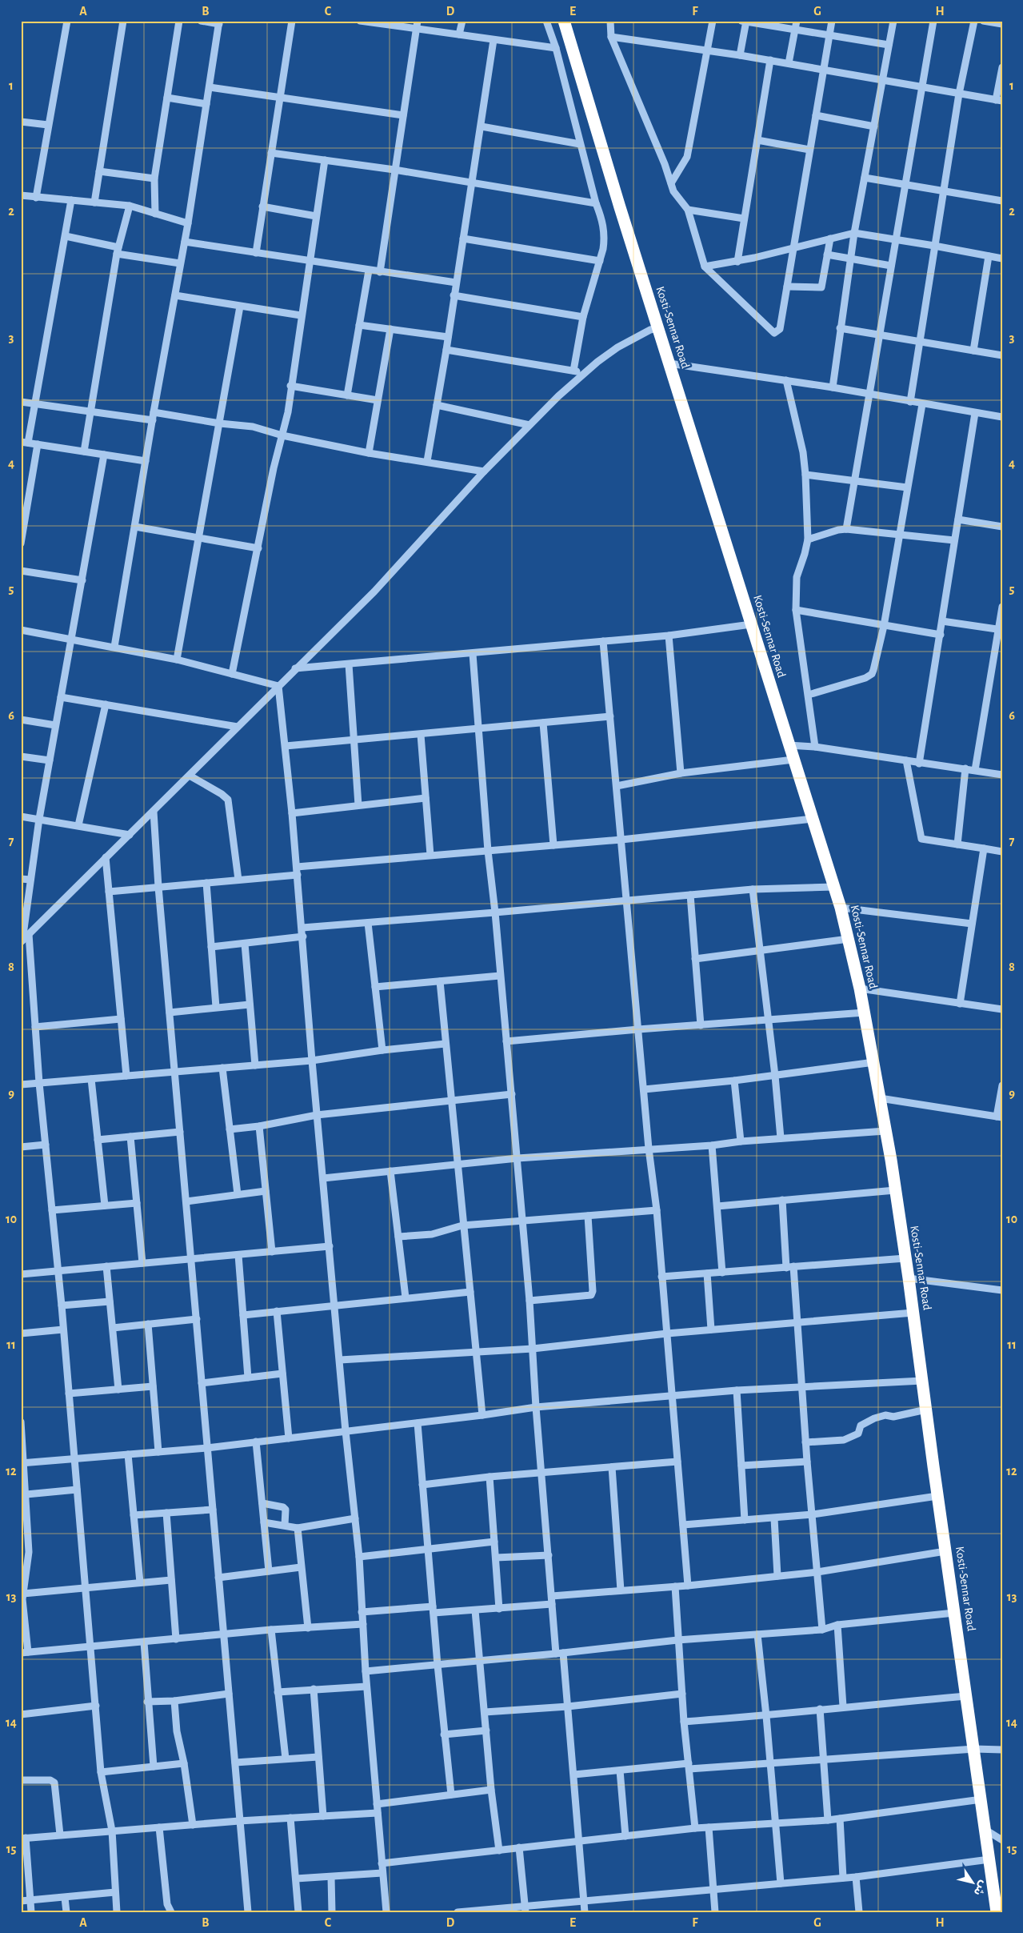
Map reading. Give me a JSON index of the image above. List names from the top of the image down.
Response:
{
  "streets": {
    "highway": ["Kosti-Sennar Road"]
  },
  "north": "bottom right",
  "grid": {
    "columns": [
      "A",
      "B",
      "C",
      "D",
      "E",
      "F",
      "G",
      "H"
    ],
    "rows": [
      "1",
      "2",
      "3",
      "4",
      "5",
      "6",
      "7",
      "8",
      "9",
      "10",
      "11",
      "12",
      "13",
      "14",
      "15"
    ]
  }
}
